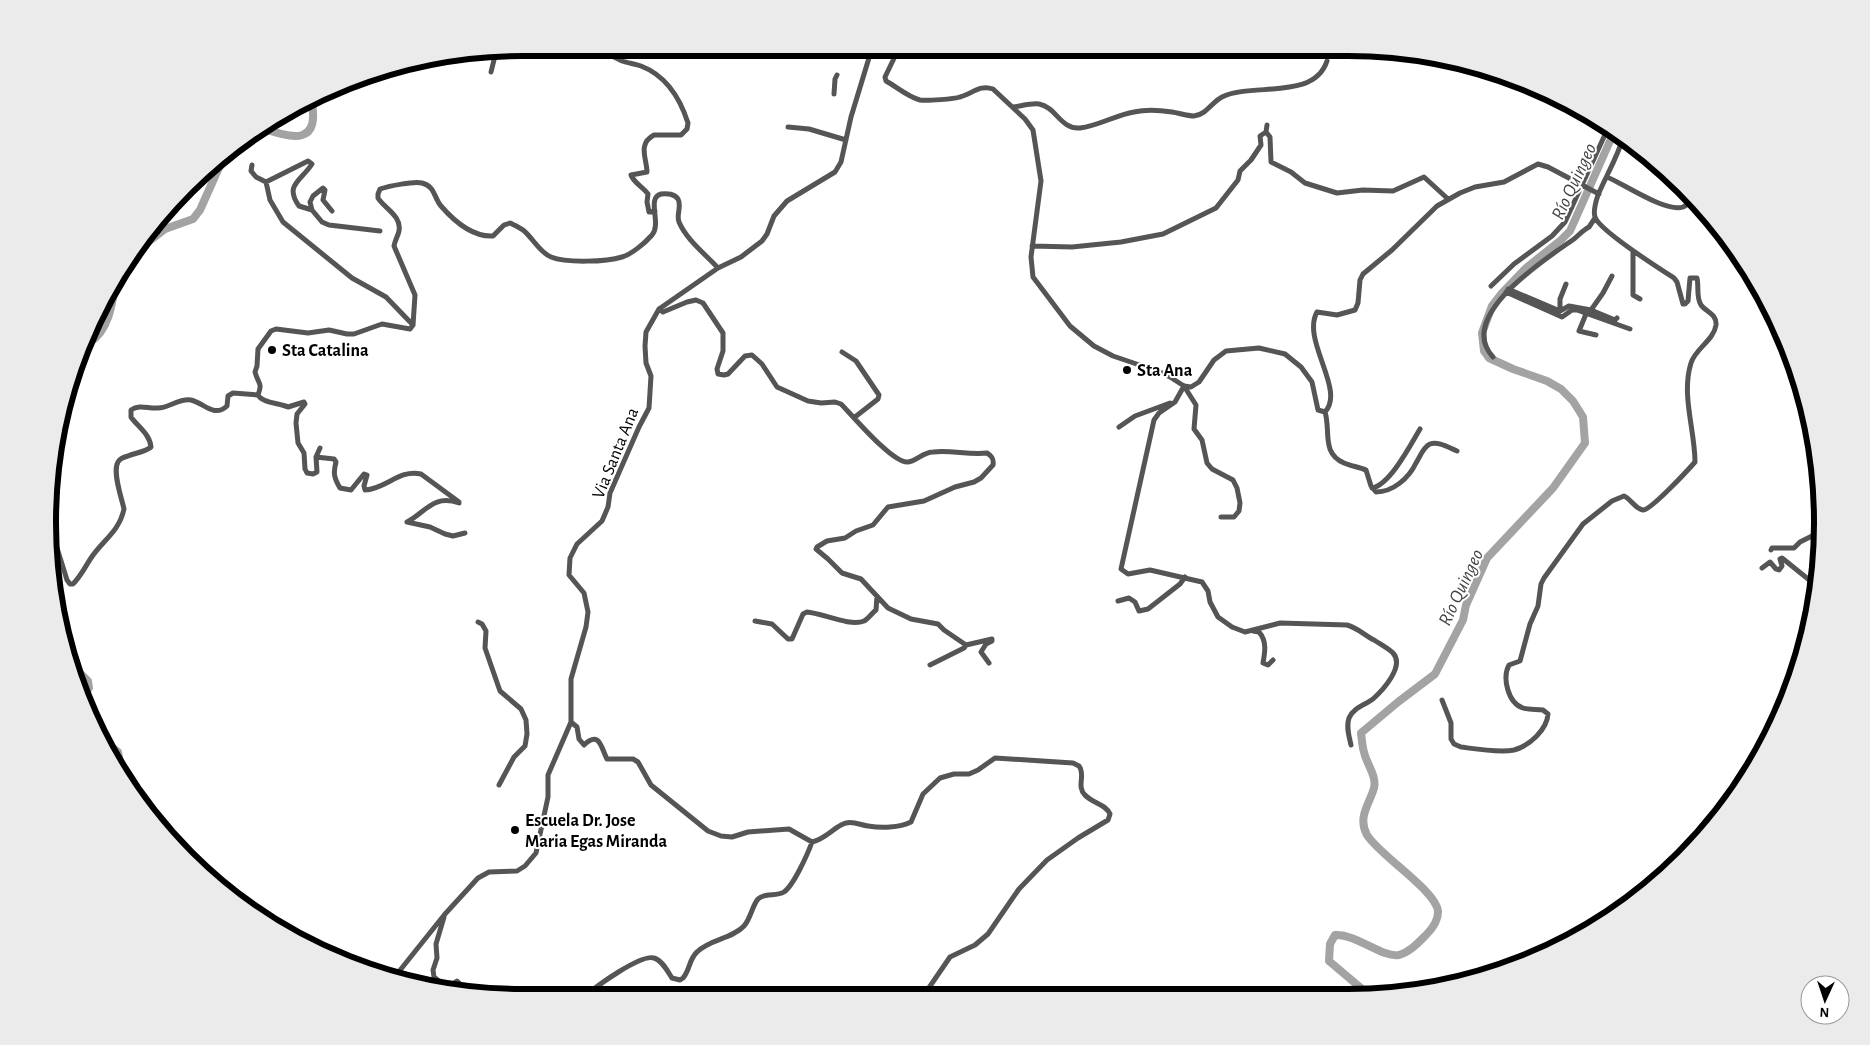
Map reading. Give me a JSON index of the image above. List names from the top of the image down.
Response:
{
  "streets": {
    "street": ["Via Santa Ana"]
  },
  "water": ["Río Quingeo"],
  "places": ["Sta Catalina", "Sta Ana", "Escuela Dr. Jose Maria Egas Miranda"],
  "north": "bottom"
}
